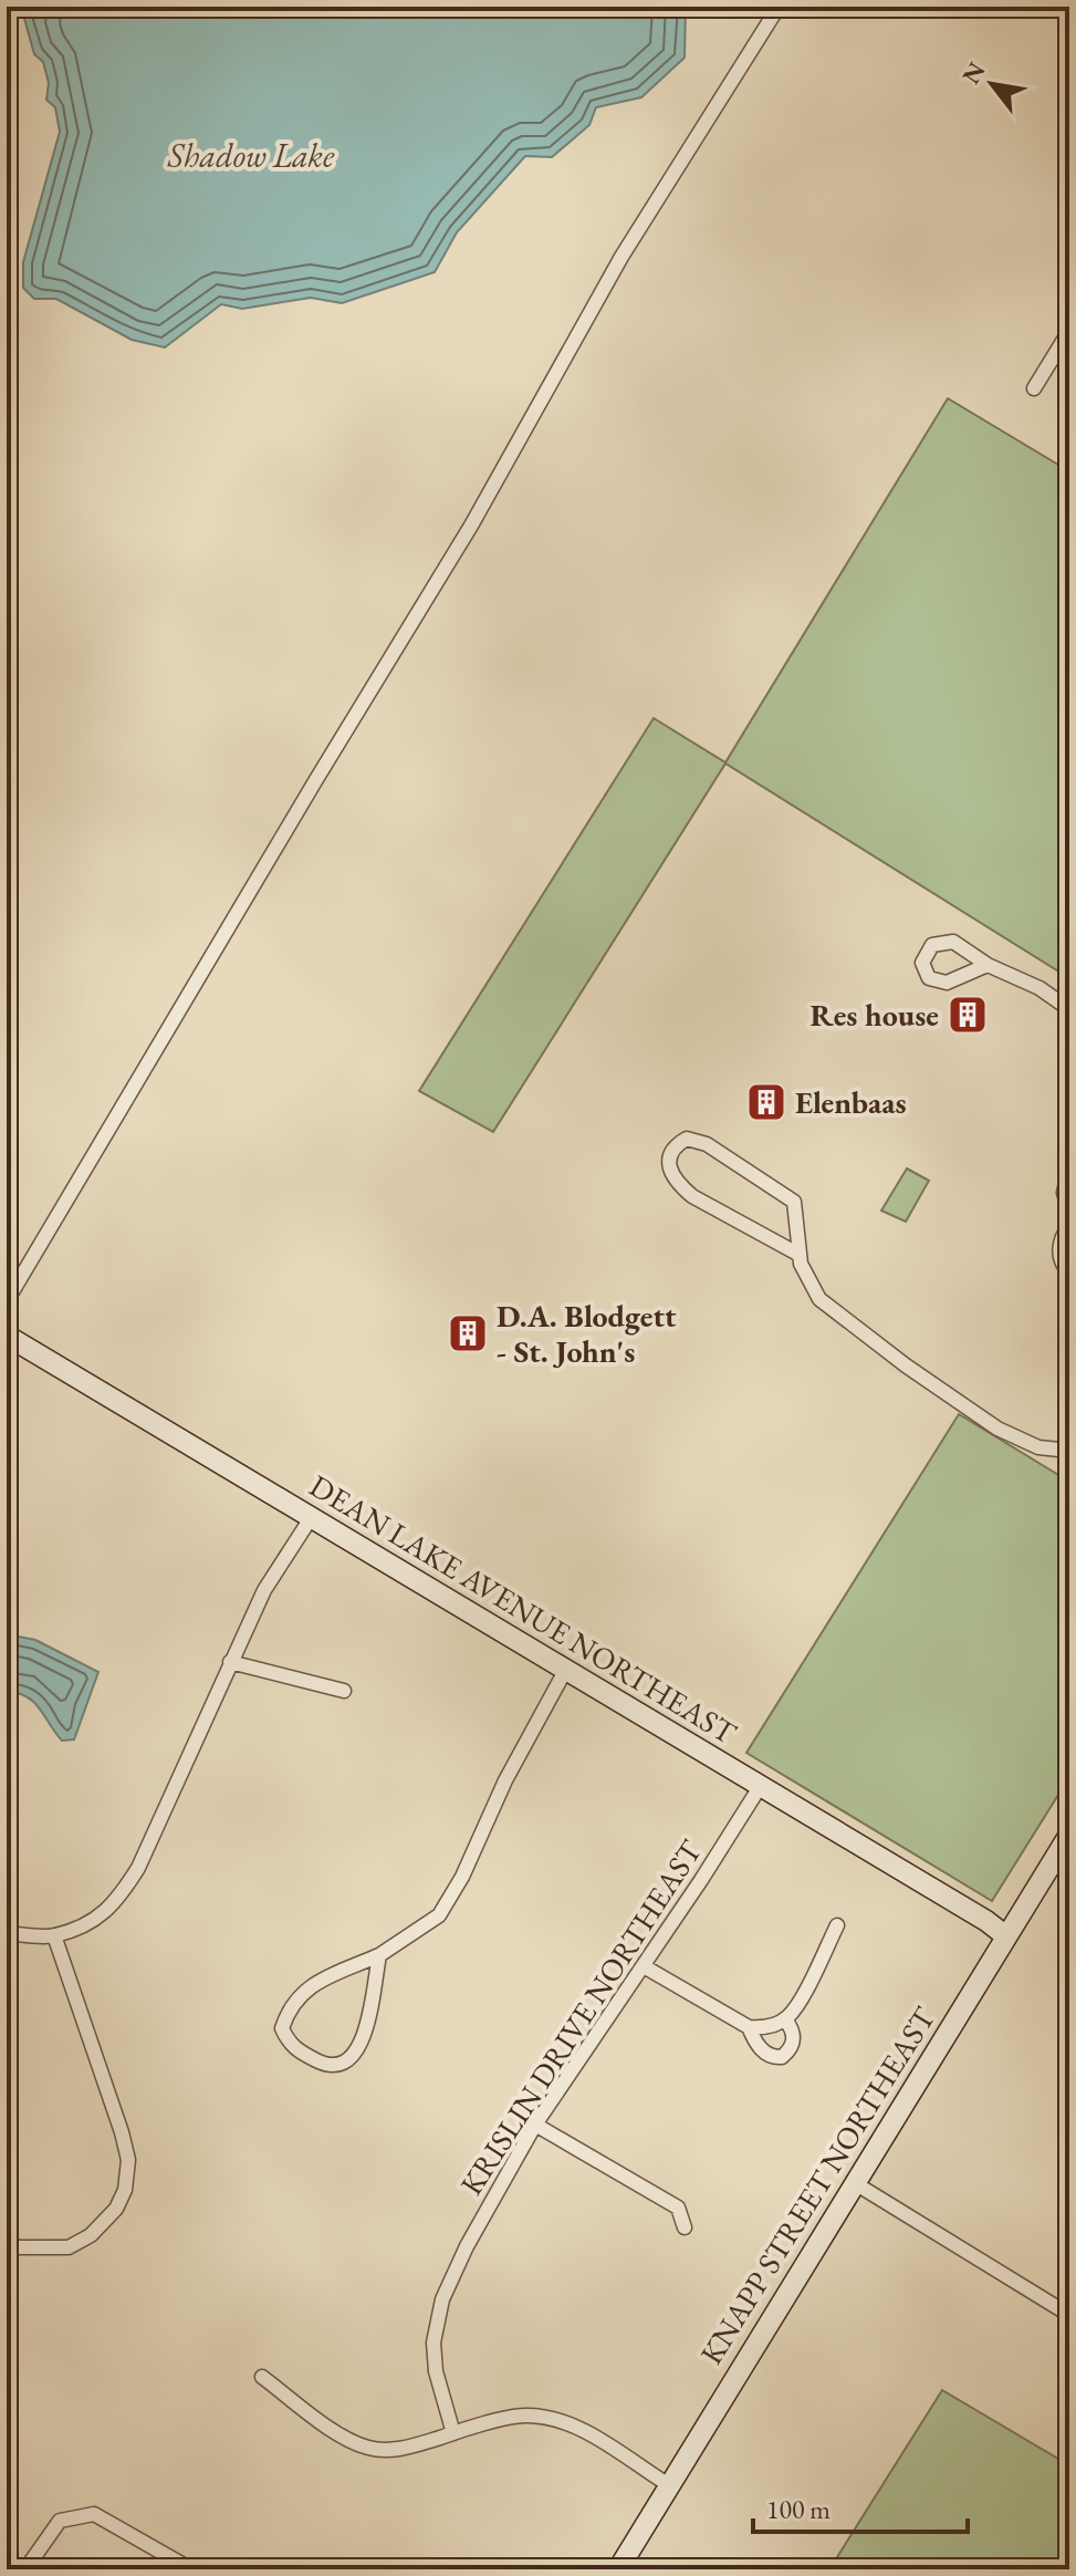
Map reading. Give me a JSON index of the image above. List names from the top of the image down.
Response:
{
  "streets": {
    "main road": ["DEAN LAKE AVENUE NORTHEAST", "KNAPP STREET NORTHEAST"],
    "street": ["KRISLIN DRIVE NORTHEAST"]
  },
  "crossings": [
    ["DEAN LAKE AVENUE NORTHEAST", "KRISLIN DRIVE NORTHEAST"],
    ["DEAN LAKE AVENUE NORTHEAST", "KNAPP STREET NORTHEAST"]
  ],
  "water": ["Shadow Lake"],
  "places": {
    "building": ["Res house", "Elenbaas", "D.A. Blodgett - St. John's"]
  },
  "scale_bar": "100 m",
  "north": "top left"
}
